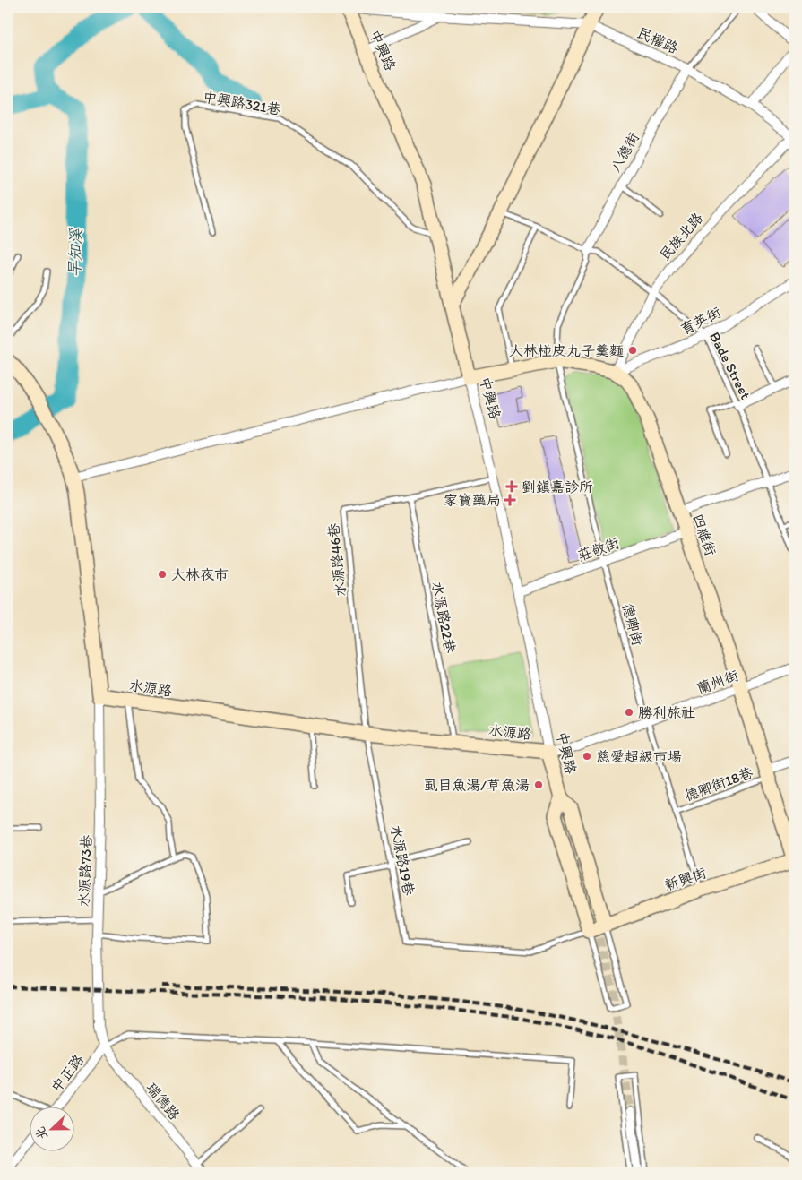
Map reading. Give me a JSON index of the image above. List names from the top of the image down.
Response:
{
  "streets": {
    "street": [
      "民權路",
      "中興路",
      "八德街",
      "民族北路",
      "育英街",
      "四維街",
      "莊敬街",
      "蘭州街",
      "水源路",
      "水源路73巷",
      "新興街",
      "中正路",
      "瑞德路"
    ],
    "lane": [
      "中興路321巷",
      "Bade Street",
      "水源路46巷",
      "水源路22巷",
      "德卿街",
      "德卿街18巷",
      "水源路19巷"
    ]
  },
  "crossings": [
    ["民權路", "中興路"],
    ["民權路", "八德街"],
    ["民權路", "民族北路"],
    ["中興路", "中興路321巷"],
    ["中興路", "莊敬街"],
    ["中興路", "水源路46巷"],
    ["中興路", "蘭州街"],
    ["中興路", "水源路"],
    ["八德街", "Bade Street"],
    ["八德街", "德卿街"],
    ["民族北路", "育英街"],
    ["民族北路", "Bade Street"],
    ["民族北路", "四維街"],
    ["育英街", "Bade Street"],
    ["育英街", "四維街"],
    ["Bade Street", "德卿街"],
    ["四維街", "莊敬街"],
    ["四維街", "蘭州街"],
    ["四維街", "德卿街18巷"],
    ["四維街", "新興街"],
    ["莊敬街", "德卿街"],
    ["水源路46巷", "水源路22巷"],
    ["水源路46巷", "水源路"],
    ["水源路46巷", "水源路19巷"],
    ["水源路22巷", "水源路"],
    ["德卿街", "蘭州街"],
    ["德卿街", "德卿街18巷"],
    ["德卿街", "新興街"],
    ["蘭州街", "水源路"],
    ["水源路", "水源路19巷"],
    ["水源路", "水源路73巷"],
    ["水源路19巷", "新興街"],
    ["水源路73巷", "中正路"],
    ["水源路73巷", "瑞德路"],
    ["中正路", "瑞德路"]
  ],
  "water": ["早知溪"],
  "places": {
    "other": [
      "大林椪皮丸子羹麵",
      "大林夜市",
      "勝利旅社",
      "慈愛超級市場",
      "虱目魚湯/草魚湯"
    ],
    "health": ["劉鎮嘉診所", "家寶藥局"]
  },
  "north": "left"
}
